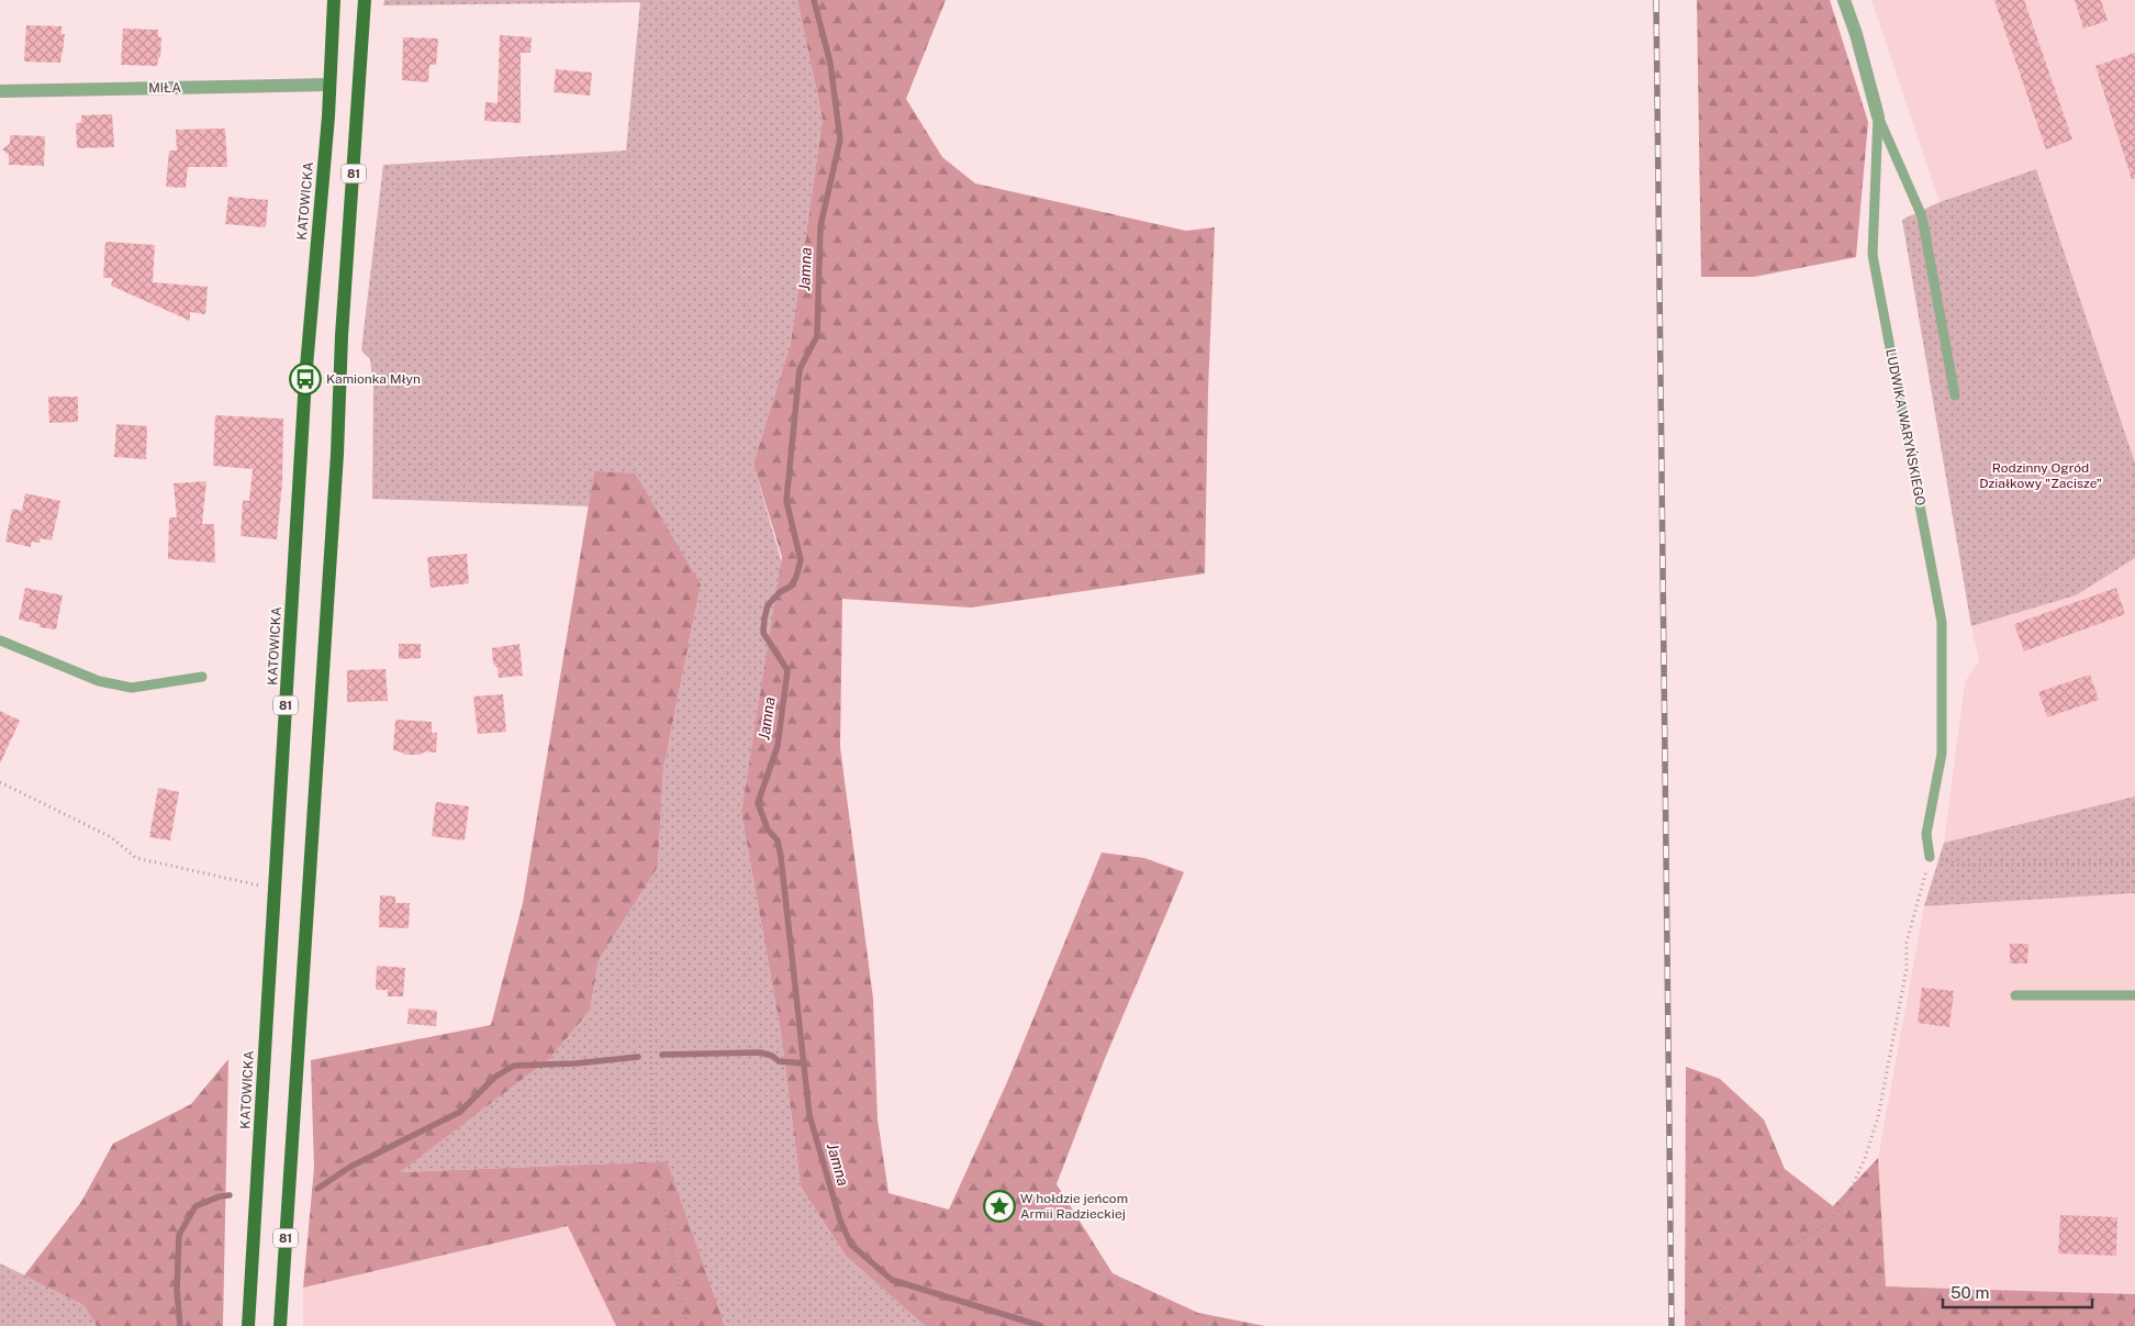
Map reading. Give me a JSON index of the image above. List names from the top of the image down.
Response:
{
  "streets": {
    "main road": ["81", "KATOWICKA"],
    "street": ["MIŁA", "LUDWIKA WARYŃSKIEGO"]
  },
  "crossings": [
    ["MIŁA", "KATOWICKA"]
  ],
  "water": ["Jamna"],
  "parks": ["Rodzinny Ogród Działkowy \"Zacisze\""],
  "places": {
    "bus stop": ["Kamionka Młyn"],
    "place": ["W hołdzie jeńcom Armii Radzieckiej"]
  },
  "scale_bar": "50 m"
}
